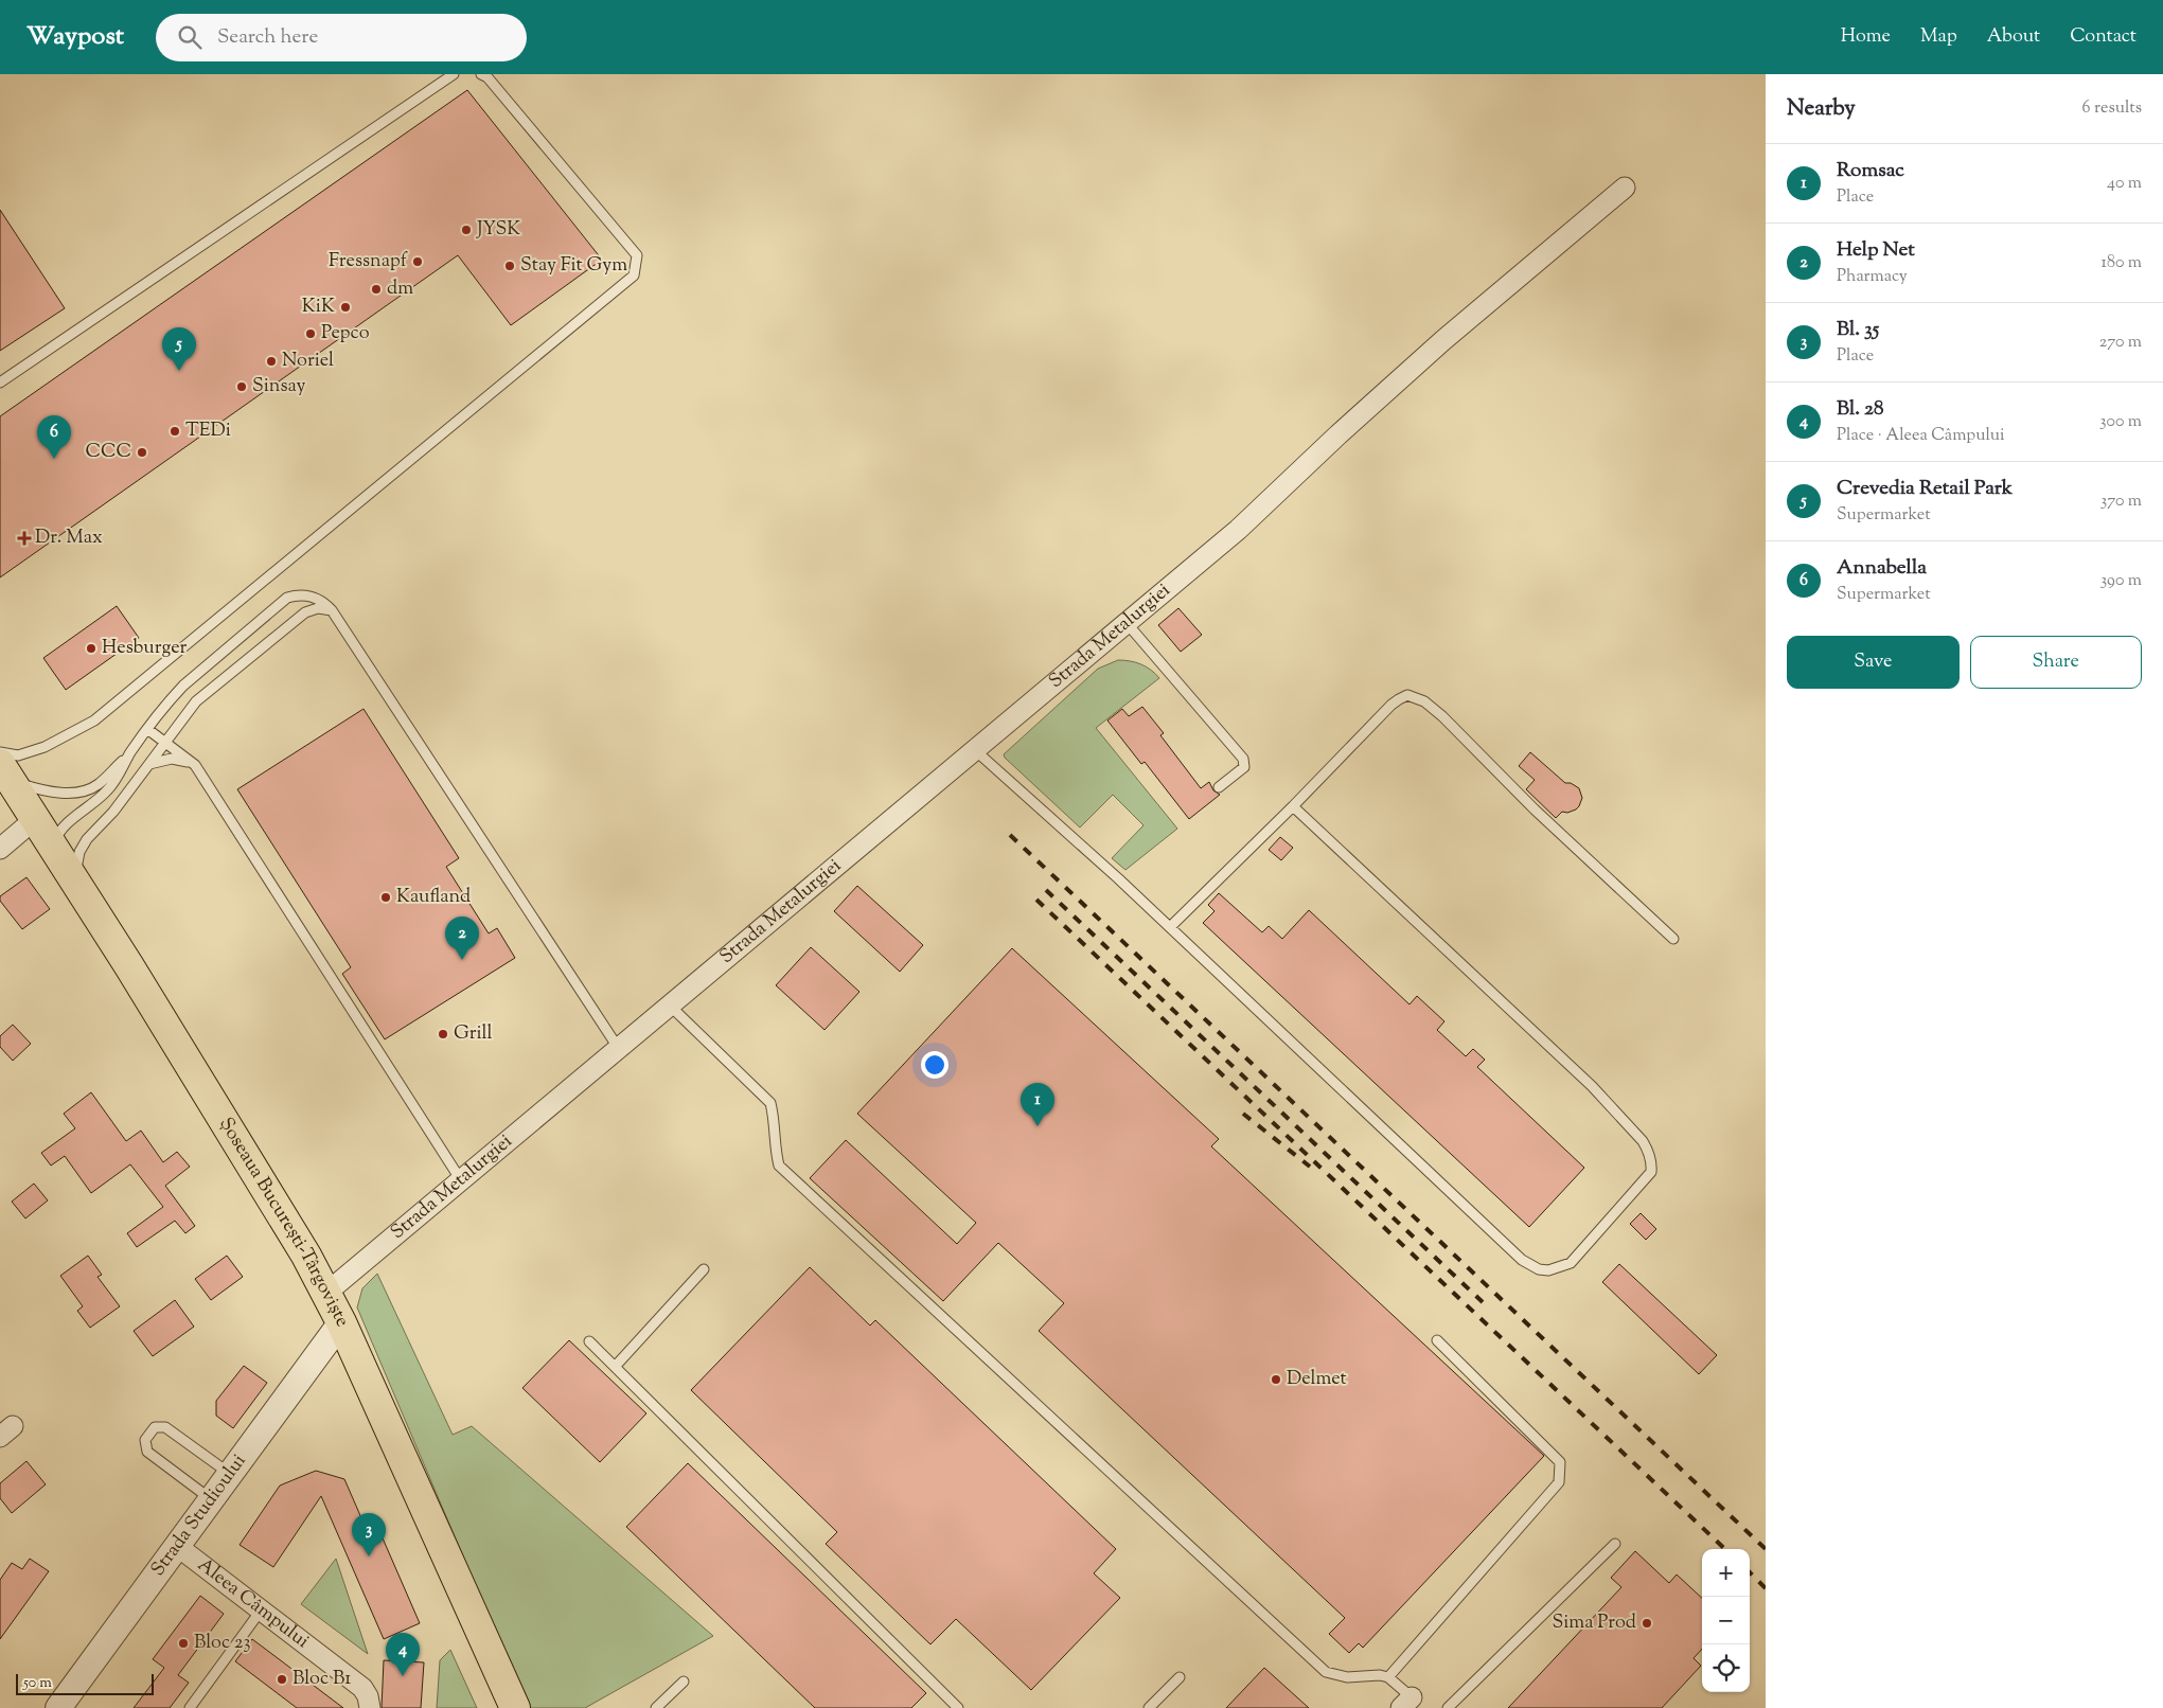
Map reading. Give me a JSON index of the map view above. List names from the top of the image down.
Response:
{
  "streets": {
    "main road": ["Șoseaua București-Târgoviște"],
    "street": ["Strada Metalurgiei", "Strada Studioului", "Aleea Câmpului"]
  },
  "crossings": [
    ["Strada Metalurgiei", "Șoseaua București-Târgoviște"],
    ["Șoseaua București-Târgoviște", "Strada Studioului"],
    ["Strada Studioului", "Aleea Câmpului"]
  ],
  "places": {
    "other": [
      "JYSK",
      "Fressnapf",
      "Stay Fit Gym",
      "dm",
      "KiK",
      "Pepco",
      "Noriel",
      "Sinsay",
      "TEDi",
      "CCC",
      "Hesburger",
      "Kaufland",
      "Grill",
      "Delmet",
      "Sima Prod",
      "Bloc 23",
      "Bloc B1"
    ],
    "health": ["Dr. Max"]
  },
  "scale_bar": "50 m",
  "page": {
    "header": "Waypost",
    "search": "Search here",
    "nav": [
      "Home",
      "Map",
      "About",
      "Contact"
    ],
    "heading": ["Nearby", "6 results"],
    "list": [
      {
        "mark": "1",
        "name": "Romsac",
        "note": "Place",
        "value": "40 m"
      },
      {
        "mark": "2",
        "name": "Help Net",
        "note": "Pharmacy",
        "value": "180 m"
      },
      {
        "mark": "3",
        "name": "Bl. 35",
        "note": "Place",
        "value": "270 m"
      },
      {
        "mark": "4",
        "name": "Bl. 28",
        "note": "Place · Aleea Câmpului",
        "value": "300 m"
      },
      {
        "mark": "5",
        "name": "Crevedia Retail Park",
        "note": "Supermarket",
        "value": "370 m"
      },
      {
        "mark": "6",
        "name": "Annabella",
        "note": "Supermarket",
        "value": "390 m"
      }
    ],
    "pins": [
      "5",
      "6",
      "2",
      "1",
      "3",
      "4"
    ],
    "buttons": ["Save", "Share"],
    "map_buttons": ["+", "−"],
    "scale": "50 m"
  }
}
